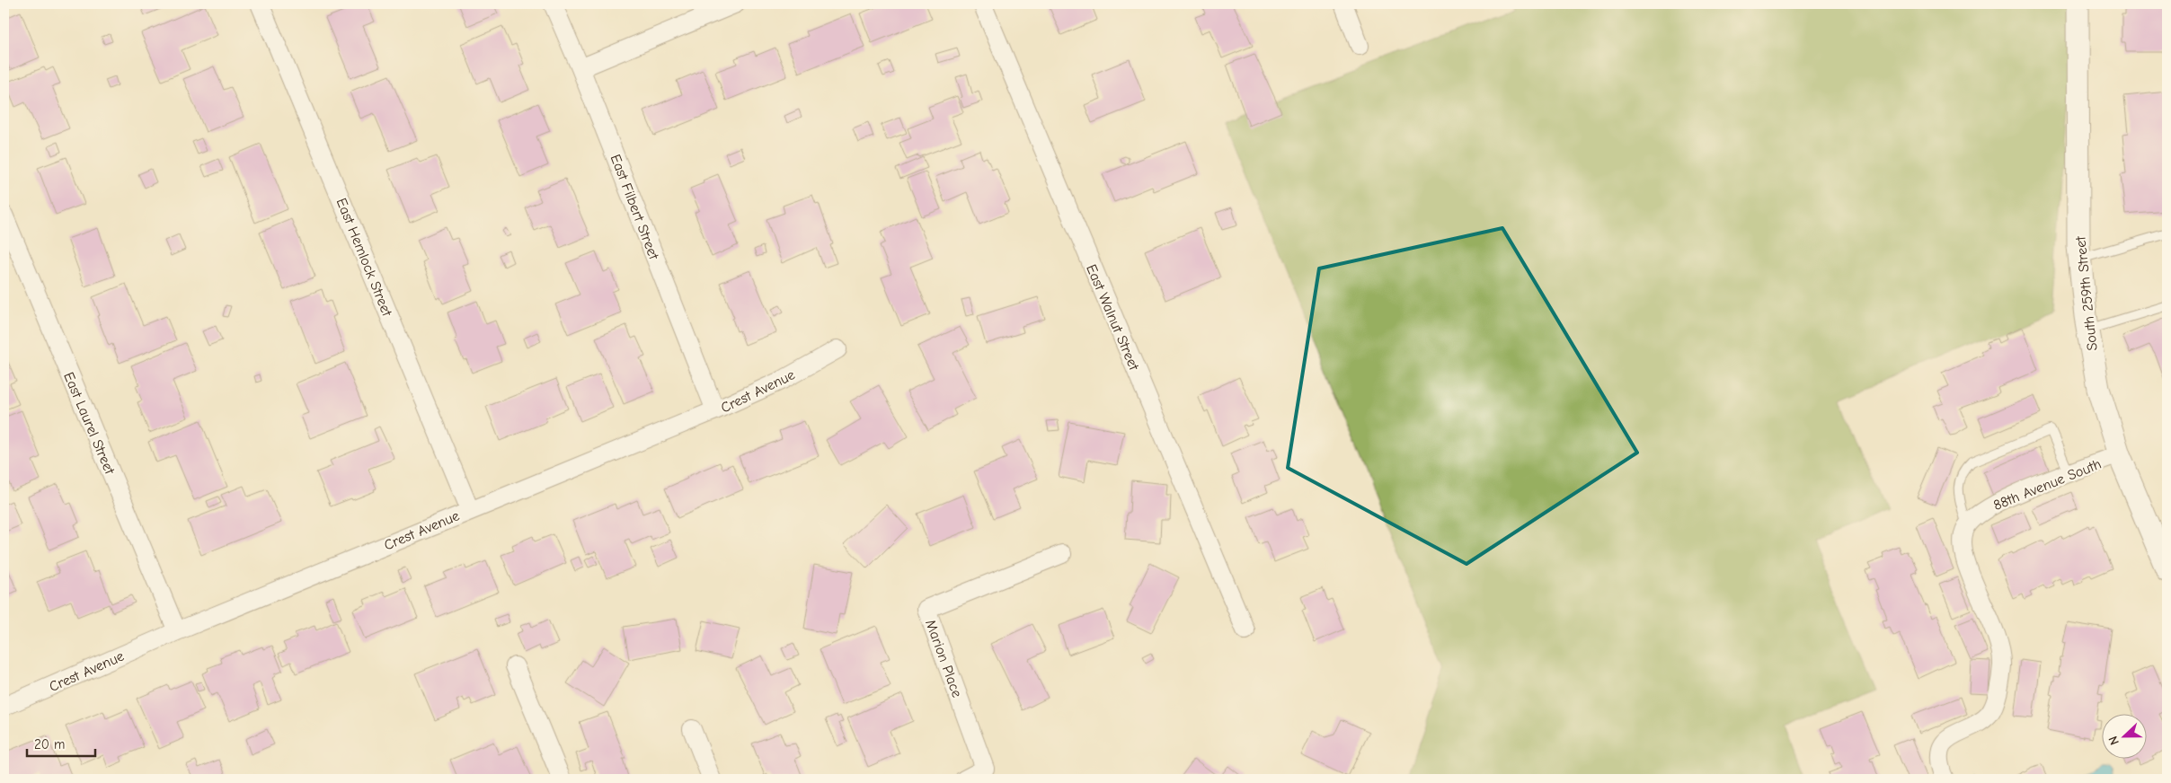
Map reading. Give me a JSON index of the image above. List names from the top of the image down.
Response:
{
  "streets": {
    "street": [
      "East Filbert Street",
      "East Hemlock Street",
      "South 259th Street",
      "East Walnut Street",
      "Crest Avenue",
      "East Laurel Street",
      "88th Avenue South",
      "Marion Place"
    ]
  },
  "crossings": [
    ["East Filbert Street", "Crest Avenue"],
    ["East Hemlock Street", "Crest Avenue"],
    ["South 259th Street", "88th Avenue South"],
    ["Crest Avenue", "East Laurel Street"]
  ],
  "scale_bar": "20 m",
  "north": "left"
}
